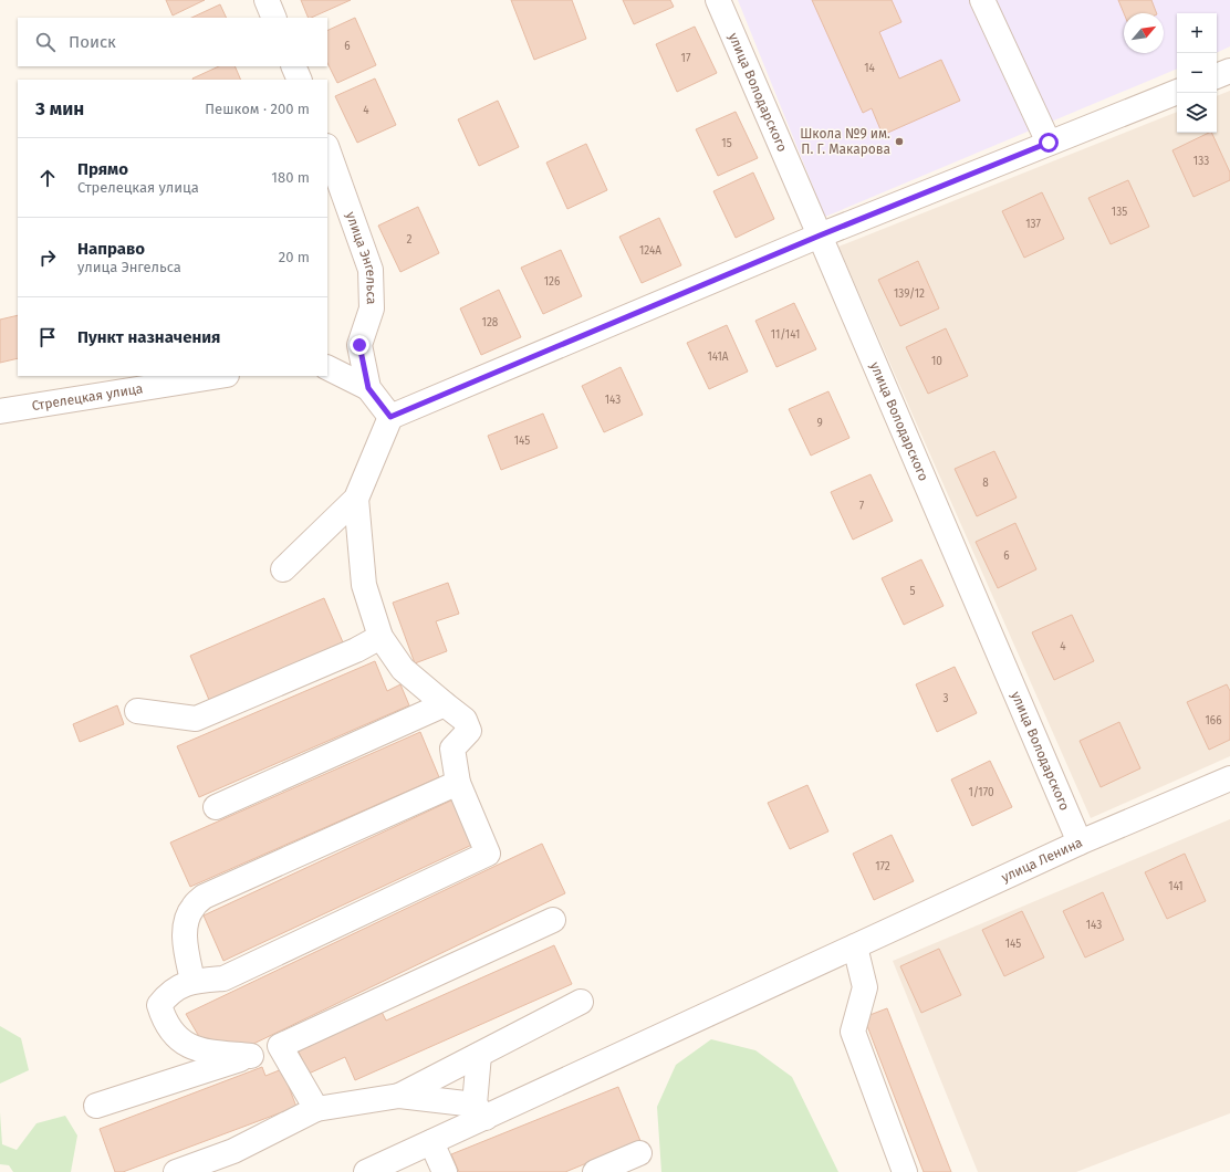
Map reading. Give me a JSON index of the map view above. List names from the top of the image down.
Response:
{
  "streets": {
    "street": [
      "улица Володарского",
      "улица Энгельса",
      "Стрелецкая улица",
      "улица Ленина"
    ]
  },
  "crossings": [
    ["улица Володарского", "улица Ленина"]
  ],
  "places": ["Школа №9 им. П. Г. Макарова"],
  "house_numbers": [
    "6",
    "17",
    "14",
    "4",
    "15",
    "133",
    "135",
    "137",
    "2",
    "124А",
    "126",
    "139/12",
    "128",
    "11/141",
    "141А",
    "10",
    "143",
    "9",
    "145",
    "8",
    "7",
    "6",
    "5",
    "4",
    "3",
    "166",
    "1/170",
    "172",
    "141",
    "143",
    "145"
  ],
  "north": "top right",
  "page": {
    "map_buttons": ["+", "−"],
    "search": "Поиск",
    "heading": ["3 мин", "Пешком · 200 m"],
    "list": [
      ["Прямо", "Стрелецкая улица", "180 m"],
      ["Направо", "улица Энгельса", "20 m"],
      "Пункт назначения"
    ]
  }
}
